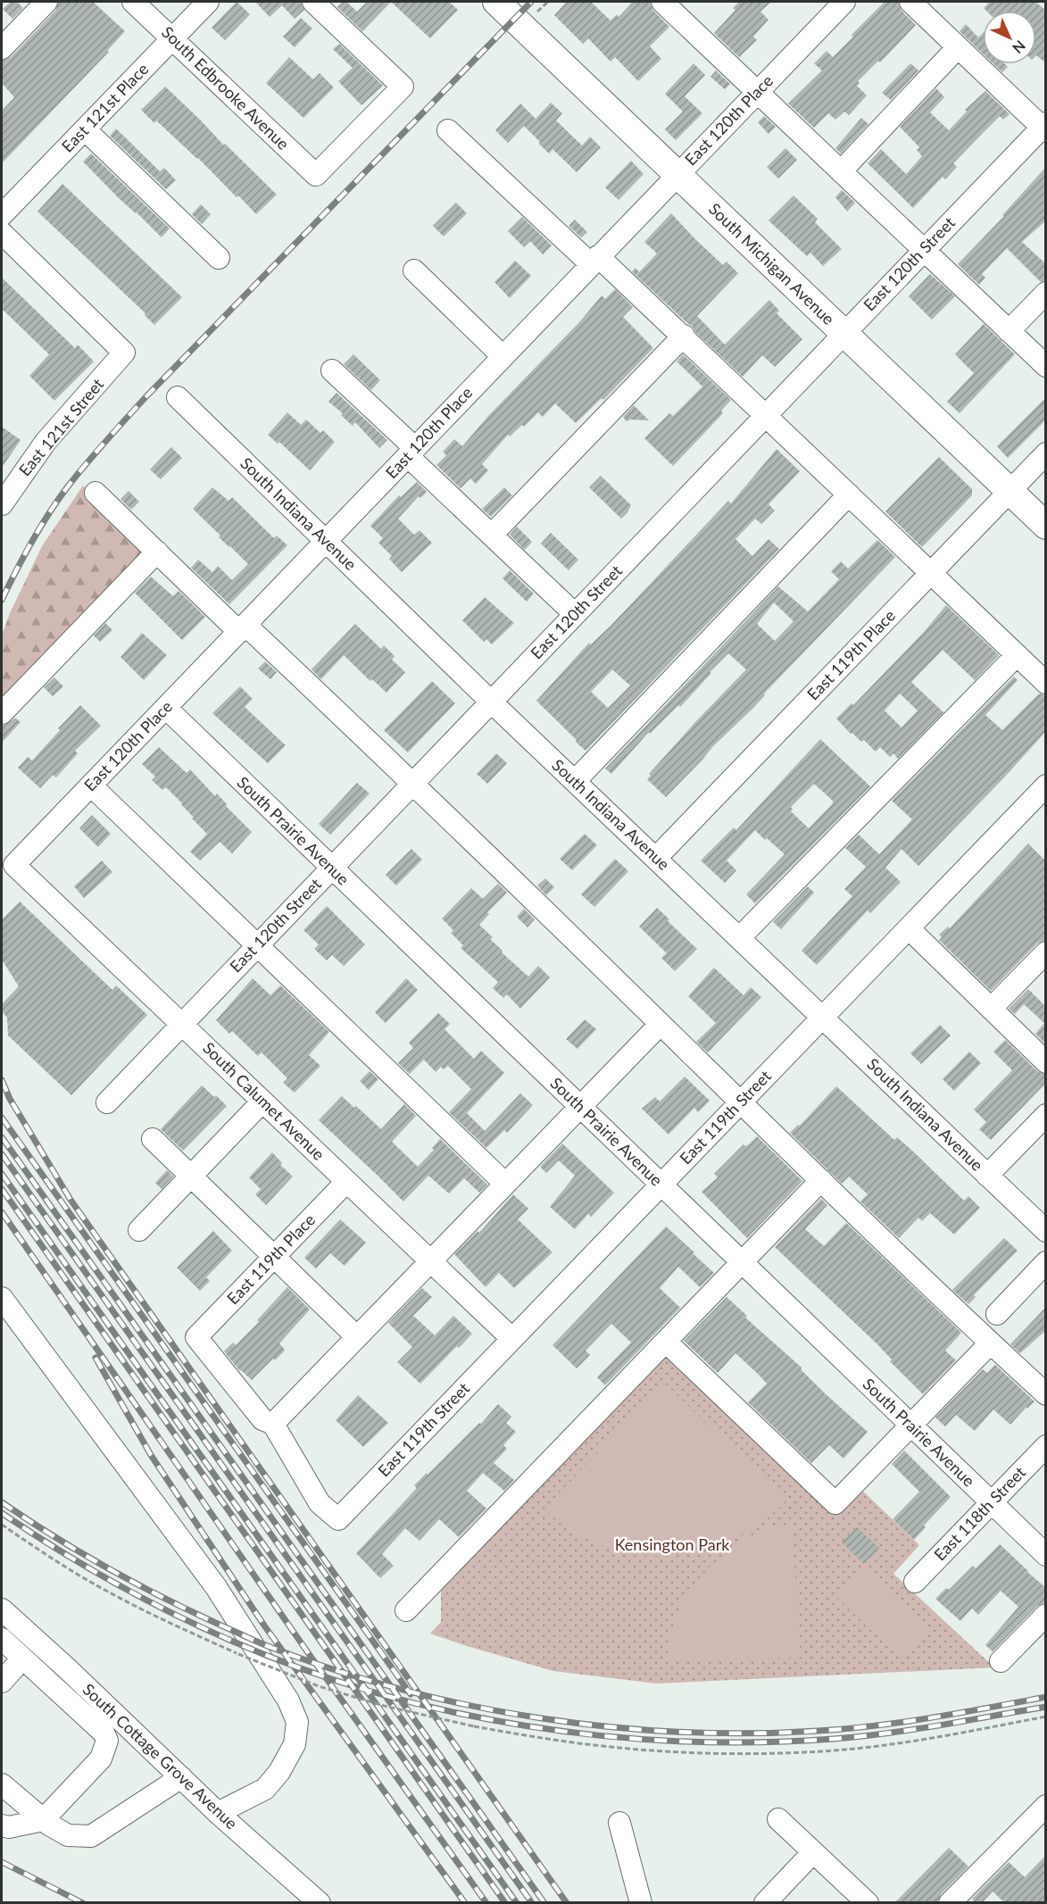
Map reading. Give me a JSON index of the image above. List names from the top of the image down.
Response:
{
  "streets": {
    "main road": ["South Michigan Avenue"],
    "street": [
      "South Edbrooke Avenue",
      "East 121st Place",
      "East 120th Place",
      "East 120th Street",
      "East 121st Street",
      "South Indiana Avenue",
      "East 119th Place",
      "South Prairie Avenue",
      "South Calumet Avenue",
      "East 119th Street",
      "East 118th Street",
      "South Cottage Grove Avenue"
    ]
  },
  "crossings": [
    ["South Edbrooke Avenue", "East 121st Place"],
    ["East 120th Place", "South Michigan Avenue"],
    ["East 120th Place", "South Indiana Avenue"],
    ["East 120th Place", "South Prairie Avenue"],
    ["East 120th Place", "South Calumet Avenue"],
    ["South Michigan Avenue", "East 120th Street"],
    ["South Michigan Avenue", "East 119th Place"],
    ["East 120th Street", "South Indiana Avenue"],
    ["East 120th Street", "South Prairie Avenue"],
    ["East 120th Street", "South Calumet Avenue"],
    ["South Indiana Avenue", "East 119th Place"],
    ["South Indiana Avenue", "East 119th Street"],
    ["East 119th Place", "South Calumet Avenue"],
    ["East 119th Place", "East 119th Street"],
    ["South Prairie Avenue", "East 119th Street"],
    ["South Prairie Avenue", "East 118th Street"],
    ["South Calumet Avenue", "East 119th Street"]
  ],
  "parks": ["Kensington Park"],
  "north": "bottom right"
}
